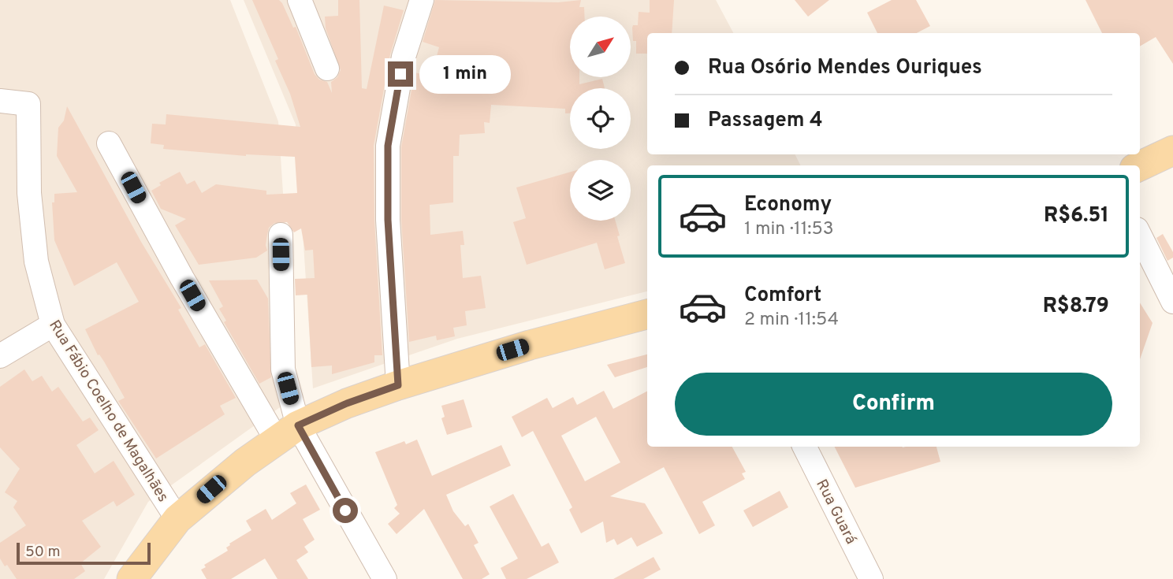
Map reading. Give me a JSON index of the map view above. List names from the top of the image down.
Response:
{
  "streets": {
    "street": ["Rua Fábio Coelho de Magalhães", "Rua Guará"]
  },
  "scale_bar": "50 m",
  "north": "top right",
  "page": {
    "banner": ["Rua Osório Mendes Ouriques", "Passagem 4"],
    "bubble": "1 min",
    "list": [
      {
        "name": "Economy",
        "note": "1 min · 11:53",
        "value": "R$6.51"
      },
      {
        "name": "Comfort",
        "note": "2 min · 11:54",
        "value": "R$8.79"
      }
    ],
    "buttons": "Confirm",
    "scale": "50 m"
  }
}
